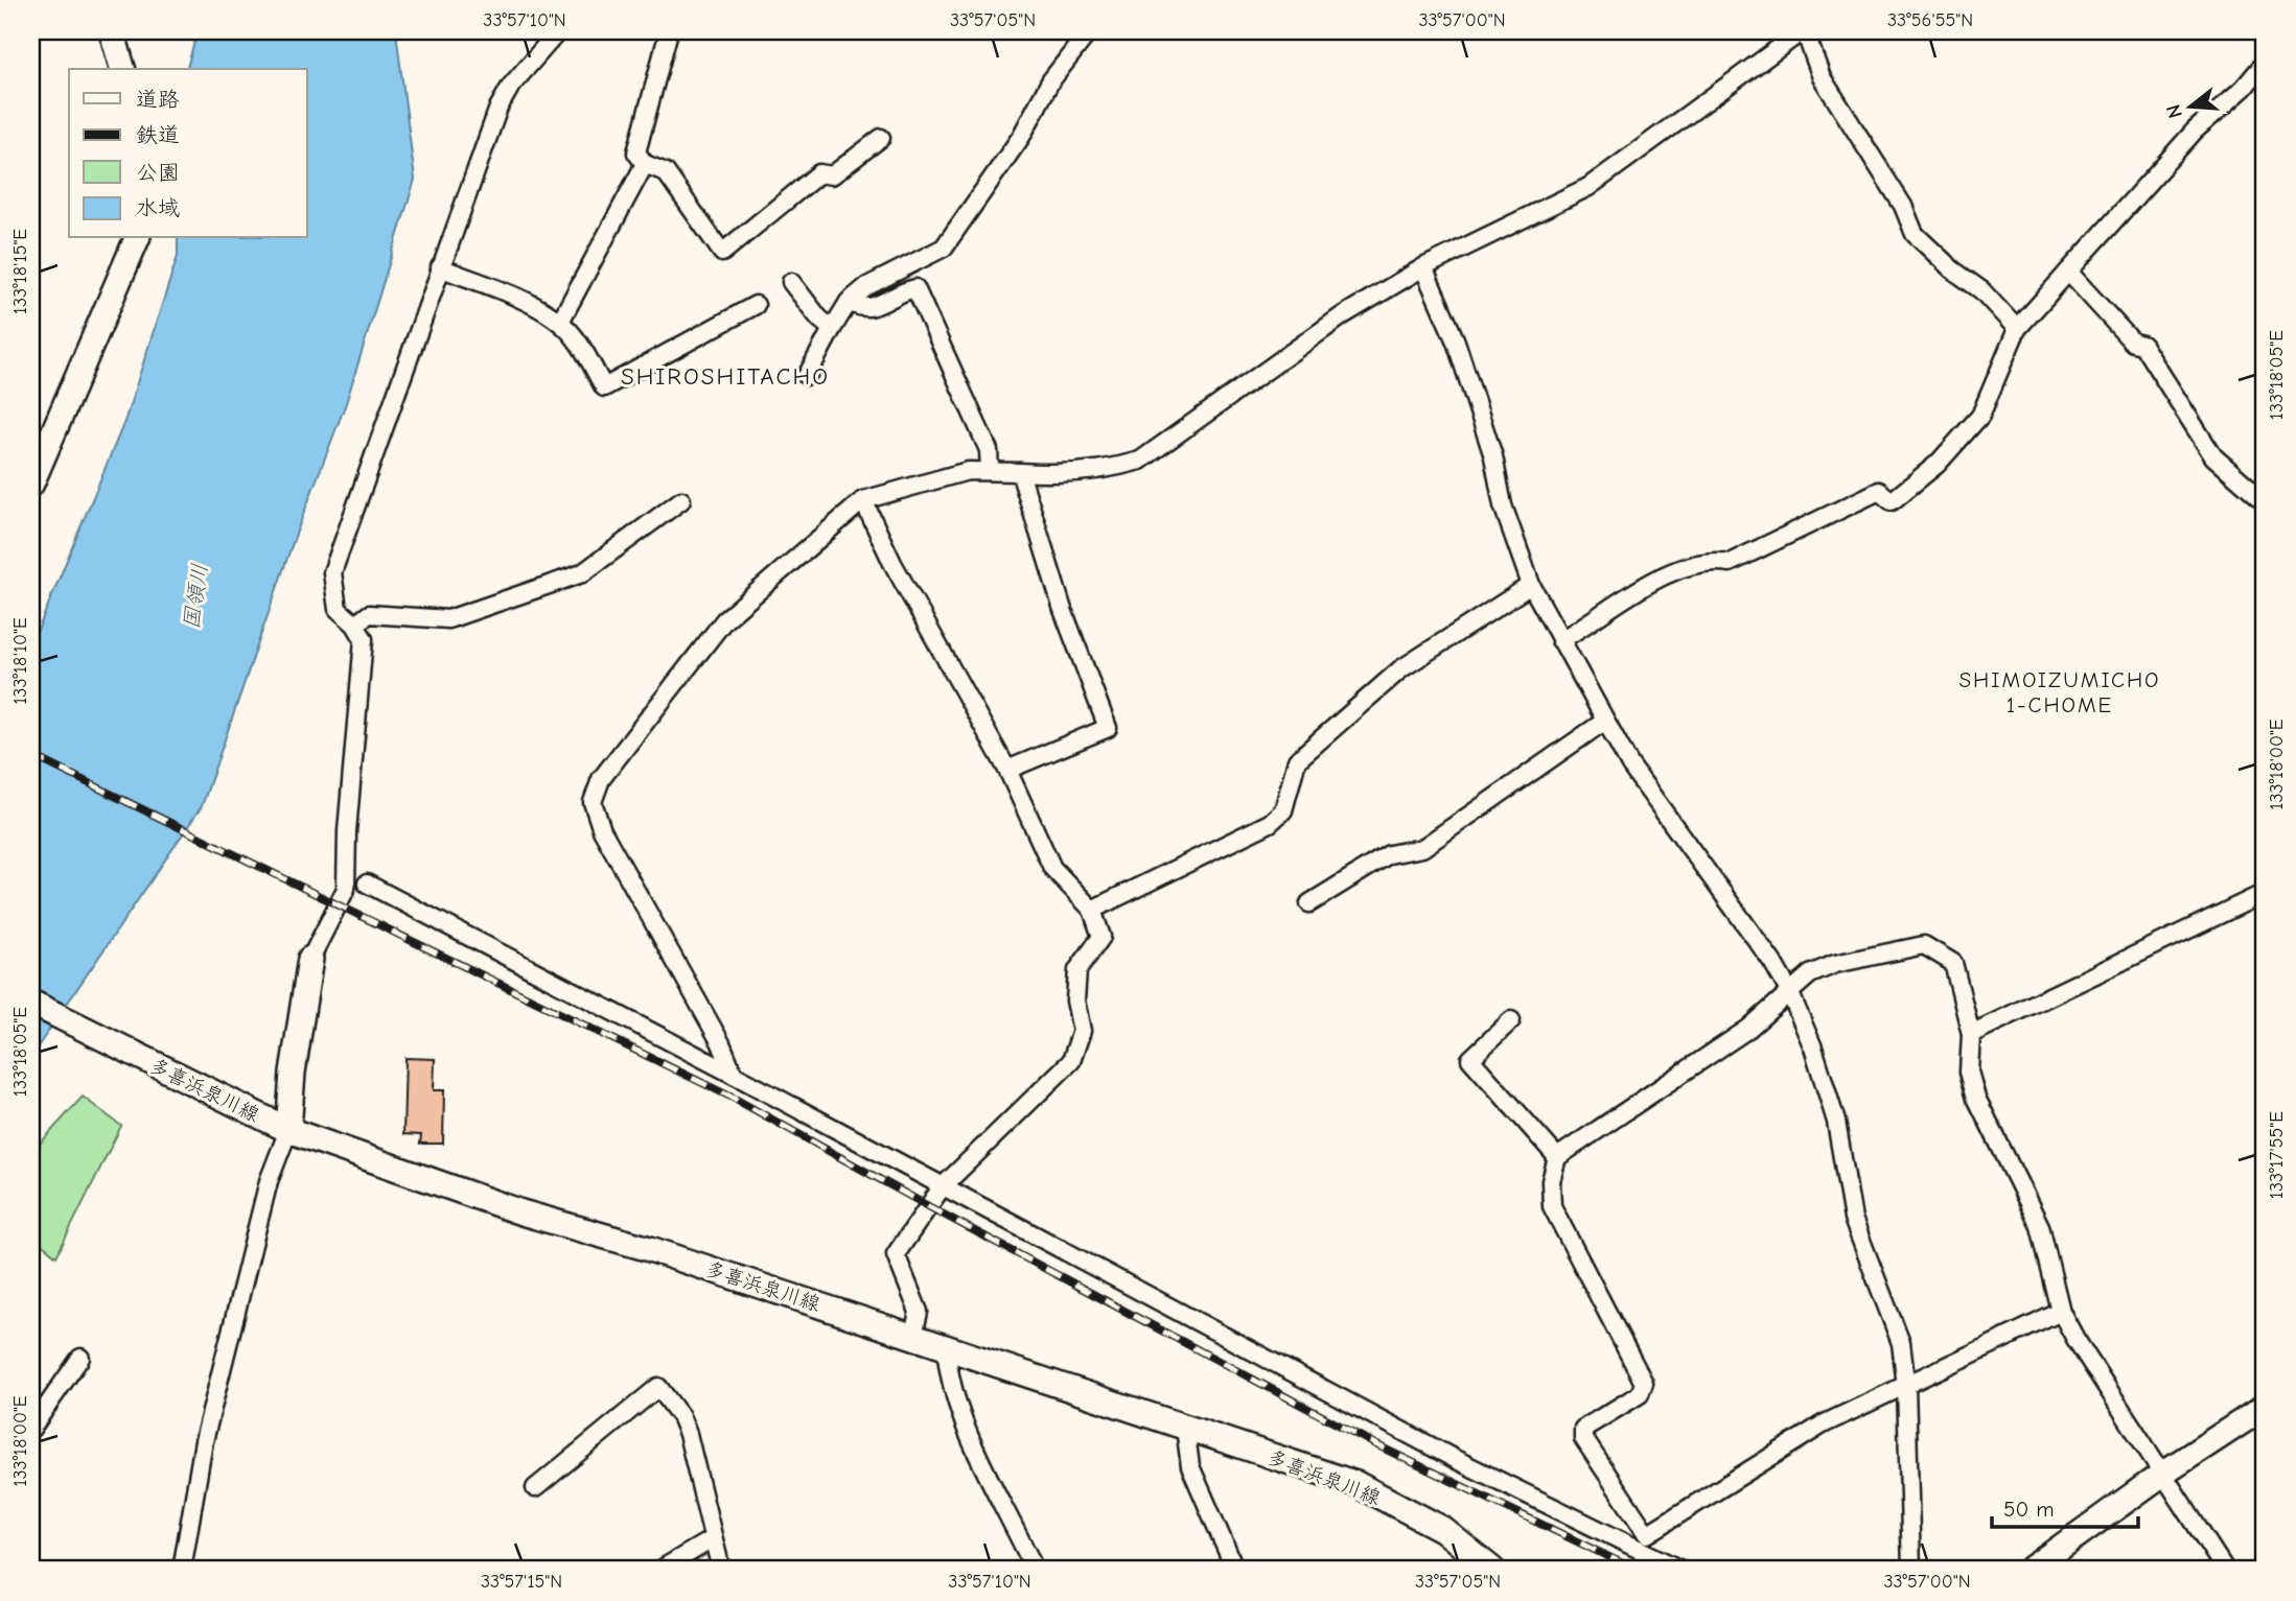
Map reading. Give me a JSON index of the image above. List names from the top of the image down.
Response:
{
  "streets": {
    "main road": ["多喜浜泉川線"]
  },
  "districts": ["SHIROSHITACHO", "SHIMOIZUMICHO 1-CHOME"],
  "water": ["国領川"],
  "legend": [
    "道路",
    "鉄道",
    "公園",
    "水域"
  ],
  "scale_bar": "50 m",
  "north": "left",
  "coordinates": [
    "33°57'10\"N",
    "33°57'05\"N",
    "33°57'00\"N",
    "33°56'55\"N",
    "133°18'15\"E",
    "133°18'05\"E",
    "133°18'10\"E",
    "133°18'00\"E",
    "133°17'55\"E",
    "33°57'15\"N"
  ]
}
